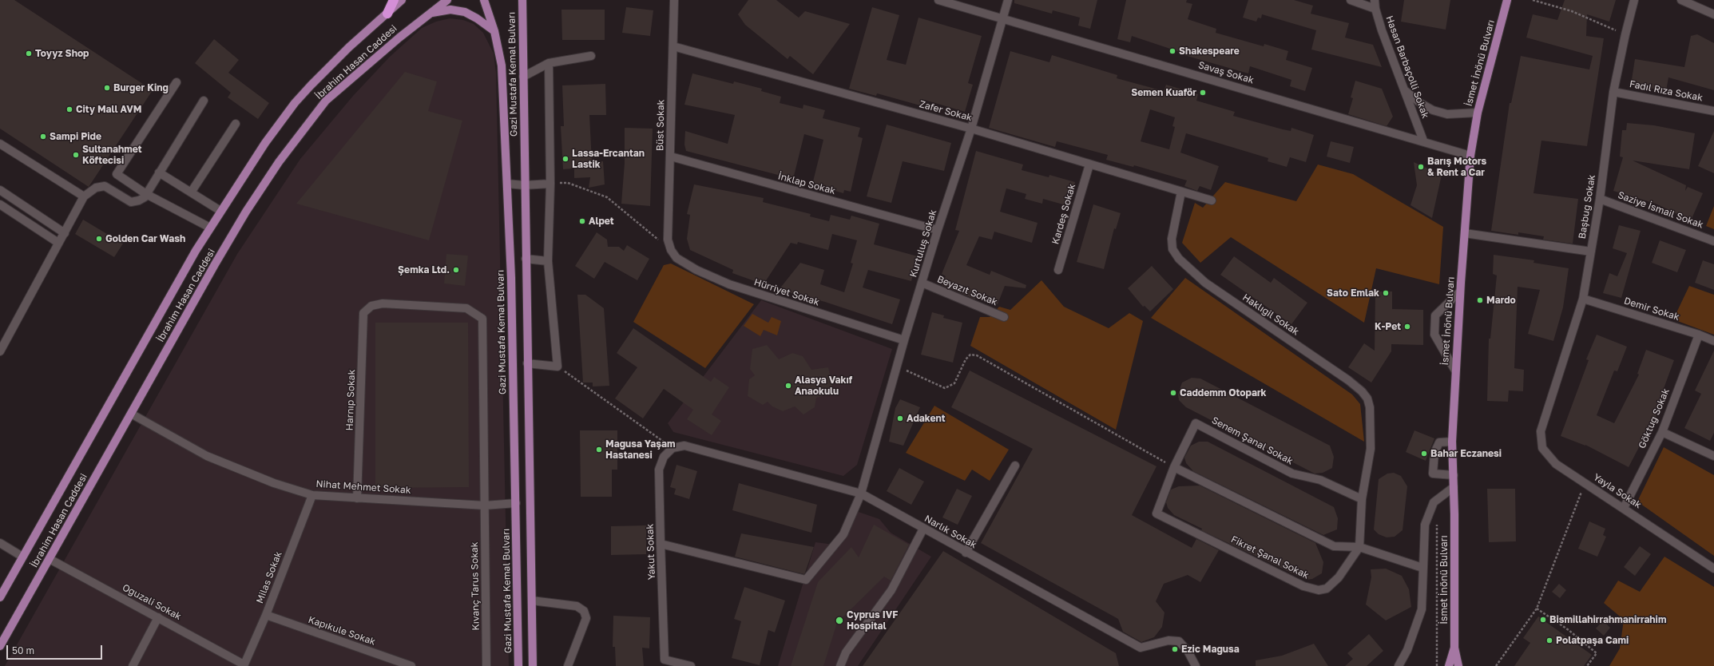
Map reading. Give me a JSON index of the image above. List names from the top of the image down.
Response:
{
  "streets": {
    "main road": ["İbrahim Hasan Caddesi", "İsmet İnönü Bulvarı", "Gazi Mustafa Kemal Bulvarı"],
    "street": [
      "Hasan Barbaçolli Sokak",
      "Savaş Sokak",
      "Fadıl Rıza Sokak",
      "Zafer Sokak",
      "Büst Sokak",
      "İnklap Sokak",
      "Başbuğ Sokak",
      "Saziye İsmail Sokak",
      "Kardeş Sokak",
      "Kurtuluş Sokak",
      "Beyazıt Sokak",
      "Hürriyet Sokak",
      "Demir Sokak",
      "Haklıgil Sokak",
      "Harnıp Sokak",
      "Göktuğ Sokak",
      "Senem Şanal Sokak",
      "Nihat Mehmet Sokak",
      "Yayla Sokak",
      "Narlık Sokak",
      "Yakut Sokak",
      "Fikret Şanal Sokak",
      "Milas Sokak",
      "Kıvanç Tarus Sokak",
      "Oğuzali Sokak",
      "Kapıkule Sokak"
    ]
  },
  "crossings": [
    ["İbrahim Hasan Caddesi", "Nihat Mehmet Sokak"],
    ["İbrahim Hasan Caddesi", "Oğuzali Sokak"],
    ["İsmet İnönü Bulvarı", "Savaş Sokak"],
    ["Hasan Barbaçolli Sokak", "Savaş Sokak"],
    ["Savaş Sokak", "Kurtuluş Sokak"],
    ["Gazi Mustafa Kemal Bulvarı", "Nihat Mehmet Sokak"],
    ["Fadıl Rıza Sokak", "Başbuğ Sokak"],
    ["Zafer Sokak", "Büst Sokak"],
    ["Zafer Sokak", "Kardeş Sokak"],
    ["Zafer Sokak", "Kurtuluş Sokak"],
    ["Zafer Sokak", "Haklıgil Sokak"],
    ["Büst Sokak", "İnklap Sokak"],
    ["Büst Sokak", "Hürriyet Sokak"],
    ["İnklap Sokak", "Kurtuluş Sokak"],
    ["Başbuğ Sokak", "Saziye İsmail Sokak"],
    ["Başbuğ Sokak", "Demir Sokak"],
    ["Başbuğ Sokak", "Yayla Sokak"],
    ["Kurtuluş Sokak", "Beyazıt Sokak"],
    ["Kurtuluş Sokak", "Hürriyet Sokak"],
    ["Kurtuluş Sokak", "Narlık Sokak"],
    ["Kurtuluş Sokak", "Yakut Sokak"],
    ["Demir Sokak", "Göktuğ Sokak"],
    ["Haklıgil Sokak", "Senem Şanal Sokak"],
    ["Harnıp Sokak", "Nihat Mehmet Sokak"],
    ["Harnıp Sokak", "Kıvanç Tarus Sokak"],
    ["Göktuğ Sokak", "Yayla Sokak"],
    ["Senem Şanal Sokak", "Fikret Şanal Sokak"],
    ["Nihat Mehmet Sokak", "Milas Sokak"],
    ["Nihat Mehmet Sokak", "Kıvanç Tarus Sokak"],
    ["Narlık Sokak", "Yakut Sokak"],
    ["Milas Sokak", "Oğuzali Sokak"],
    ["Milas Sokak", "Kapıkule Sokak"]
  ],
  "places": [
    "Shakespeare",
    "Toyyz Shop",
    "Burger King",
    "Semen Kuaför",
    "City Mall AVM",
    "Sampi Pide",
    "Sultanahmet Köftecisi",
    "Lassa-Ercantan Lastik",
    "Barış Motors & Rent a Car",
    "Alpet",
    "Golden Car Wash",
    "Şemka Ltd.",
    "Sato Emlak",
    "Mardo",
    "K-Pet",
    "Alasya Vakıf Anaokulu",
    "Caddemm Otopark",
    "Adakent",
    "Mağusa Yaşam Hastanesi",
    "Bahar Eczanesi",
    "Bismillahirrahmanirrahim",
    "Cyprus IVF Hospital",
    "Polatpaşa Cami",
    "Ezic Magusa"
  ],
  "scale_bar": "50 m"
}
